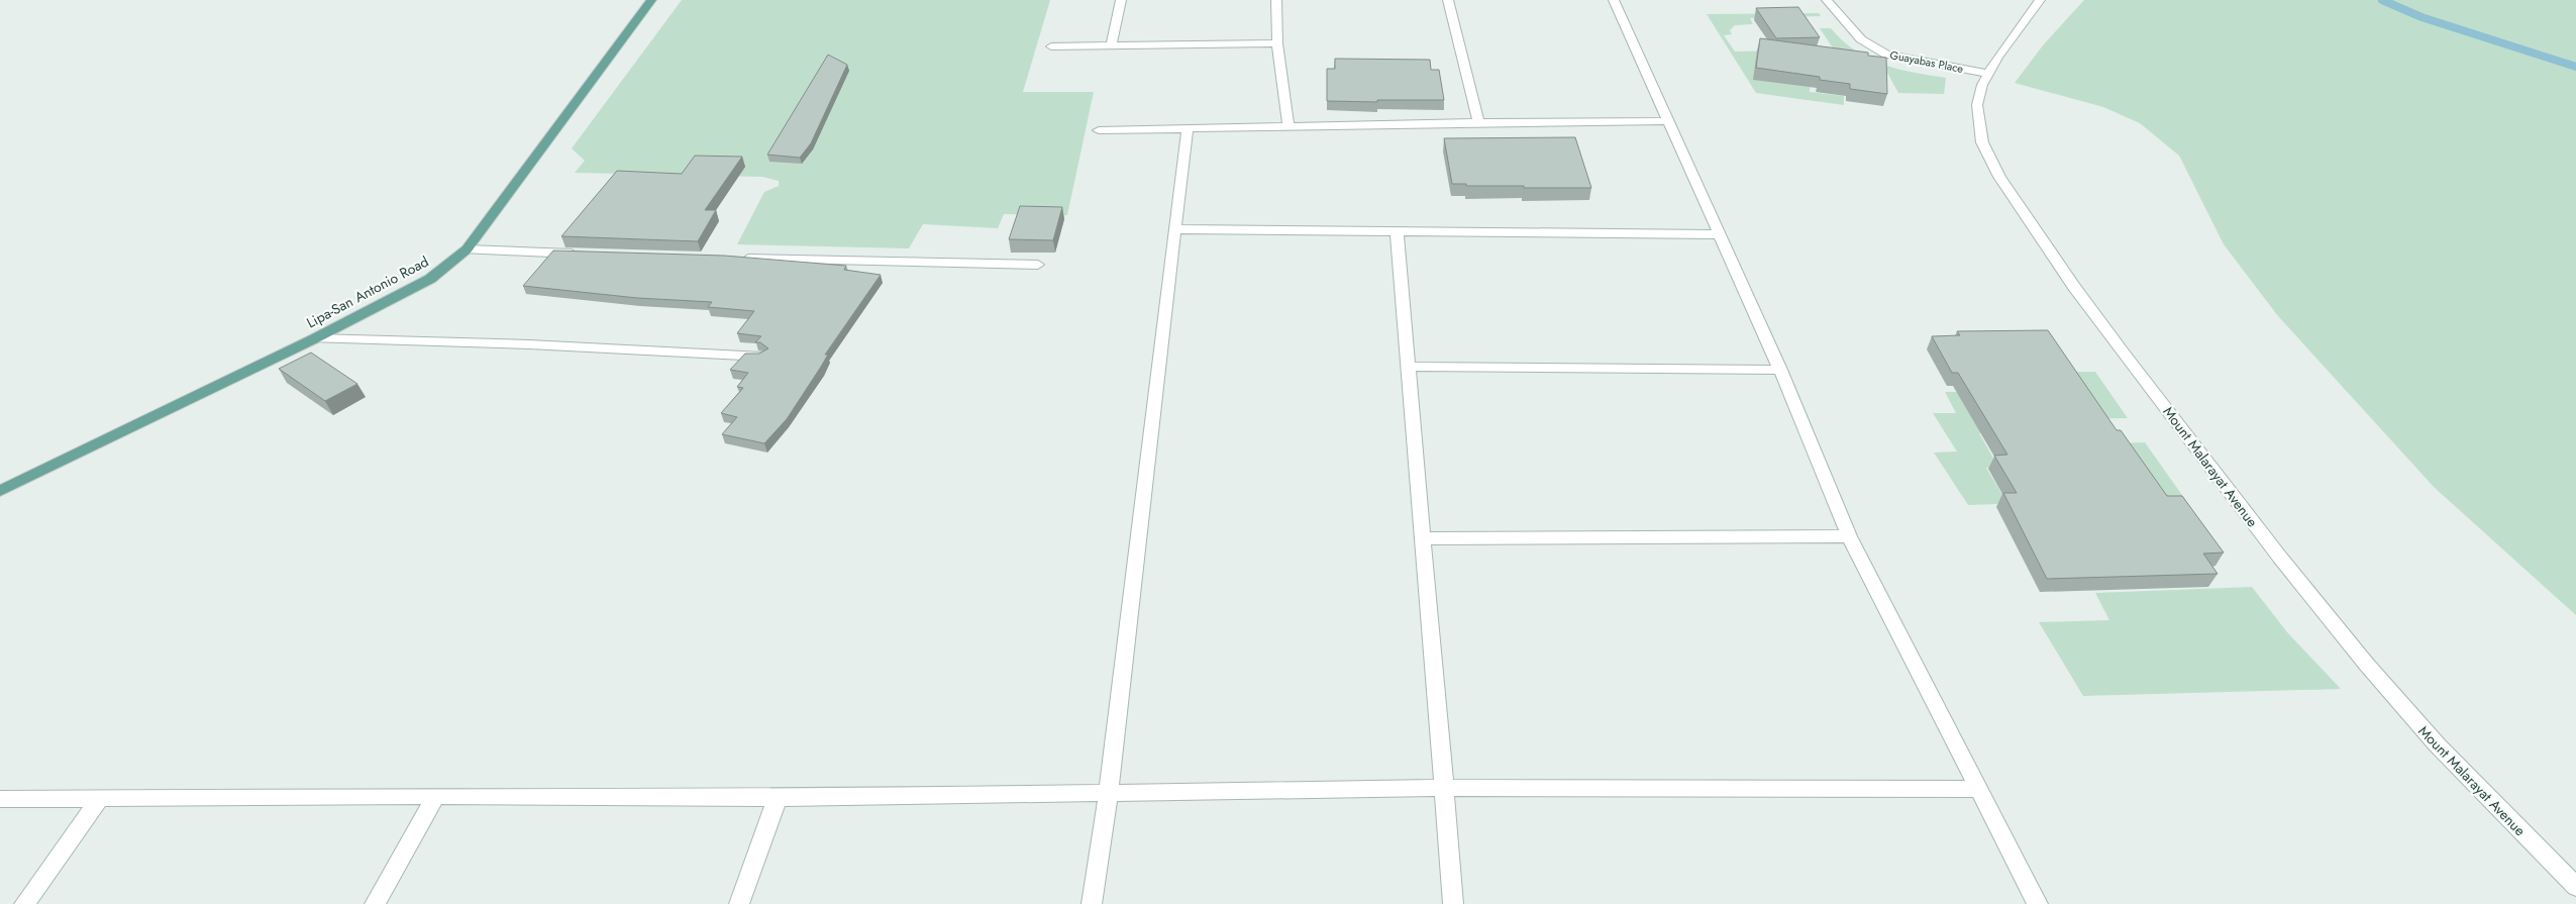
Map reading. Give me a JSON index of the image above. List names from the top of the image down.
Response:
{
  "streets": {
    "main road": ["Lipa-San Antonio Road"],
    "street": ["Guayabas Place", "Mount Malarayat Avenue"]
  },
  "crossings": [
    ["Guayabas Place", "Mount Malarayat Avenue"]
  ]
}
